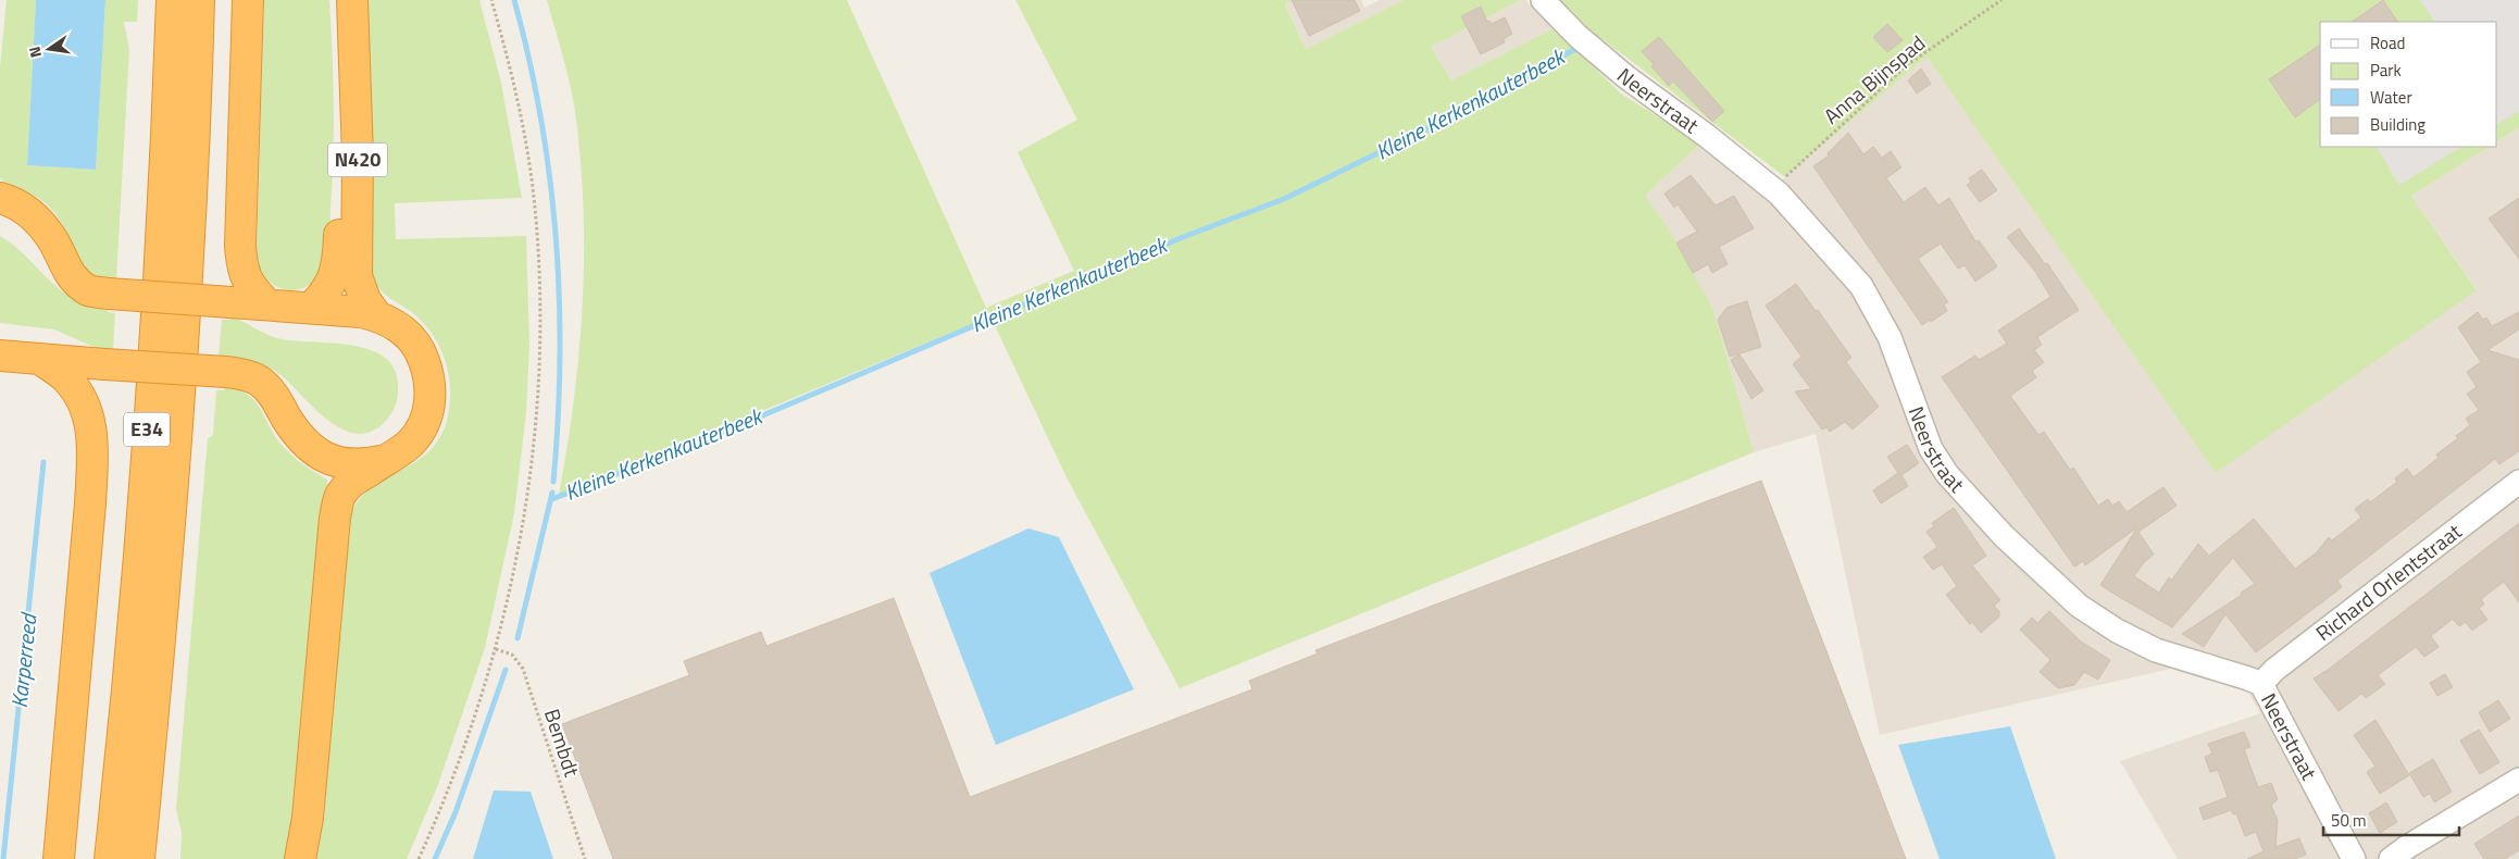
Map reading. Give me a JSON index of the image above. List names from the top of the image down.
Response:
{
  "streets": {
    "highway": ["N420", "E34"],
    "street": ["Neerstraat", "Richard Orlentstraat"],
    "path": ["Anna Bijnspad", "Bembdt"]
  },
  "crossings": [
    ["Anna Bijnspad", "Neerstraat"],
    ["Neerstraat", "Richard Orlentstraat"]
  ],
  "water": ["Kleine Kerkenkauterbeek", "Karperreed"],
  "legend": [
    "Road",
    "Park",
    "Water",
    "Building"
  ],
  "scale_bar": "50 m",
  "north": "left"
}
